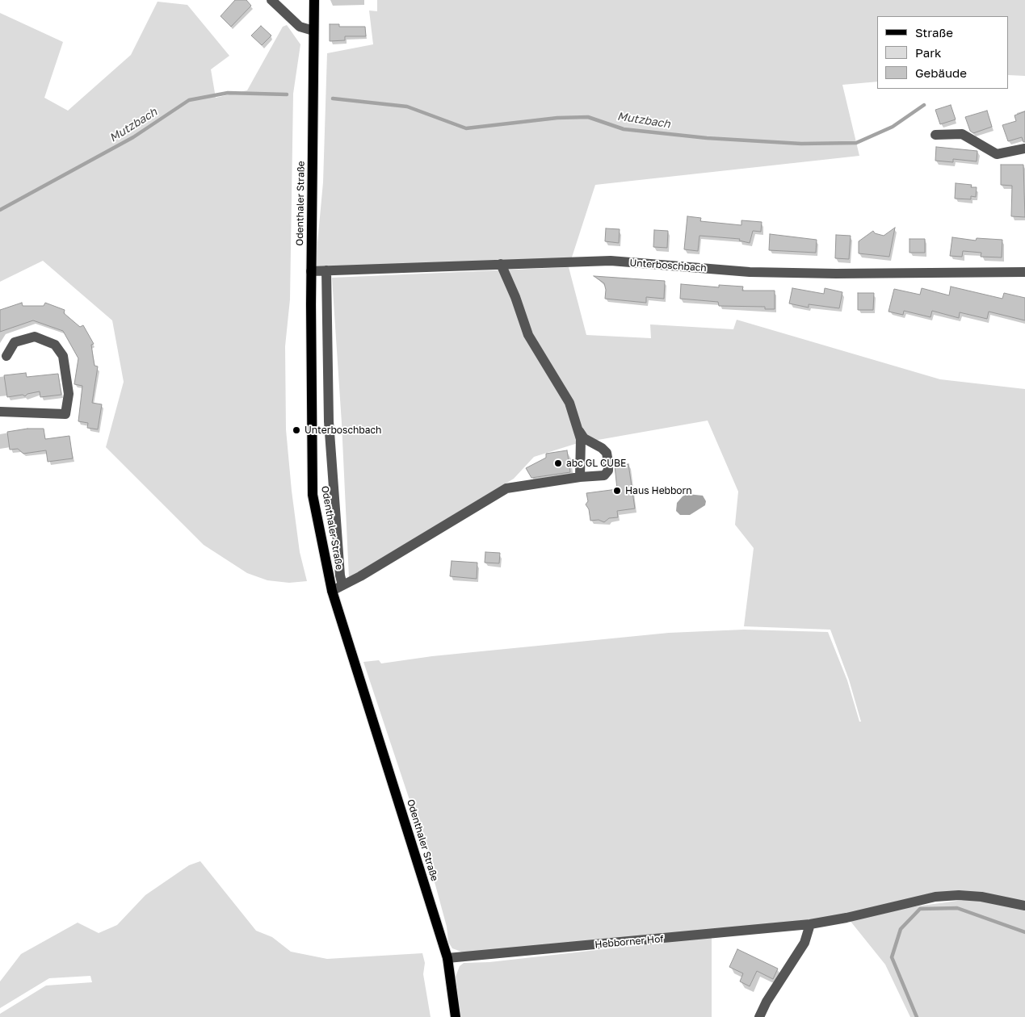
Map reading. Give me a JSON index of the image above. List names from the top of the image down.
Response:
{
  "streets": {
    "main road": ["Odenthaler Straße"],
    "street": ["Unterboschbach", "Hebborner Hof"]
  },
  "crossings": [
    ["Odenthaler Straße", "Unterboschbach"],
    ["Odenthaler Straße", "Hebborner Hof"]
  ],
  "water": ["Mutzbach"],
  "places": ["Unterboschbach", "abc GL CUBE", "Haus Hebborn"],
  "legend": ["Straße", "Park", "Gebäude"]
}
